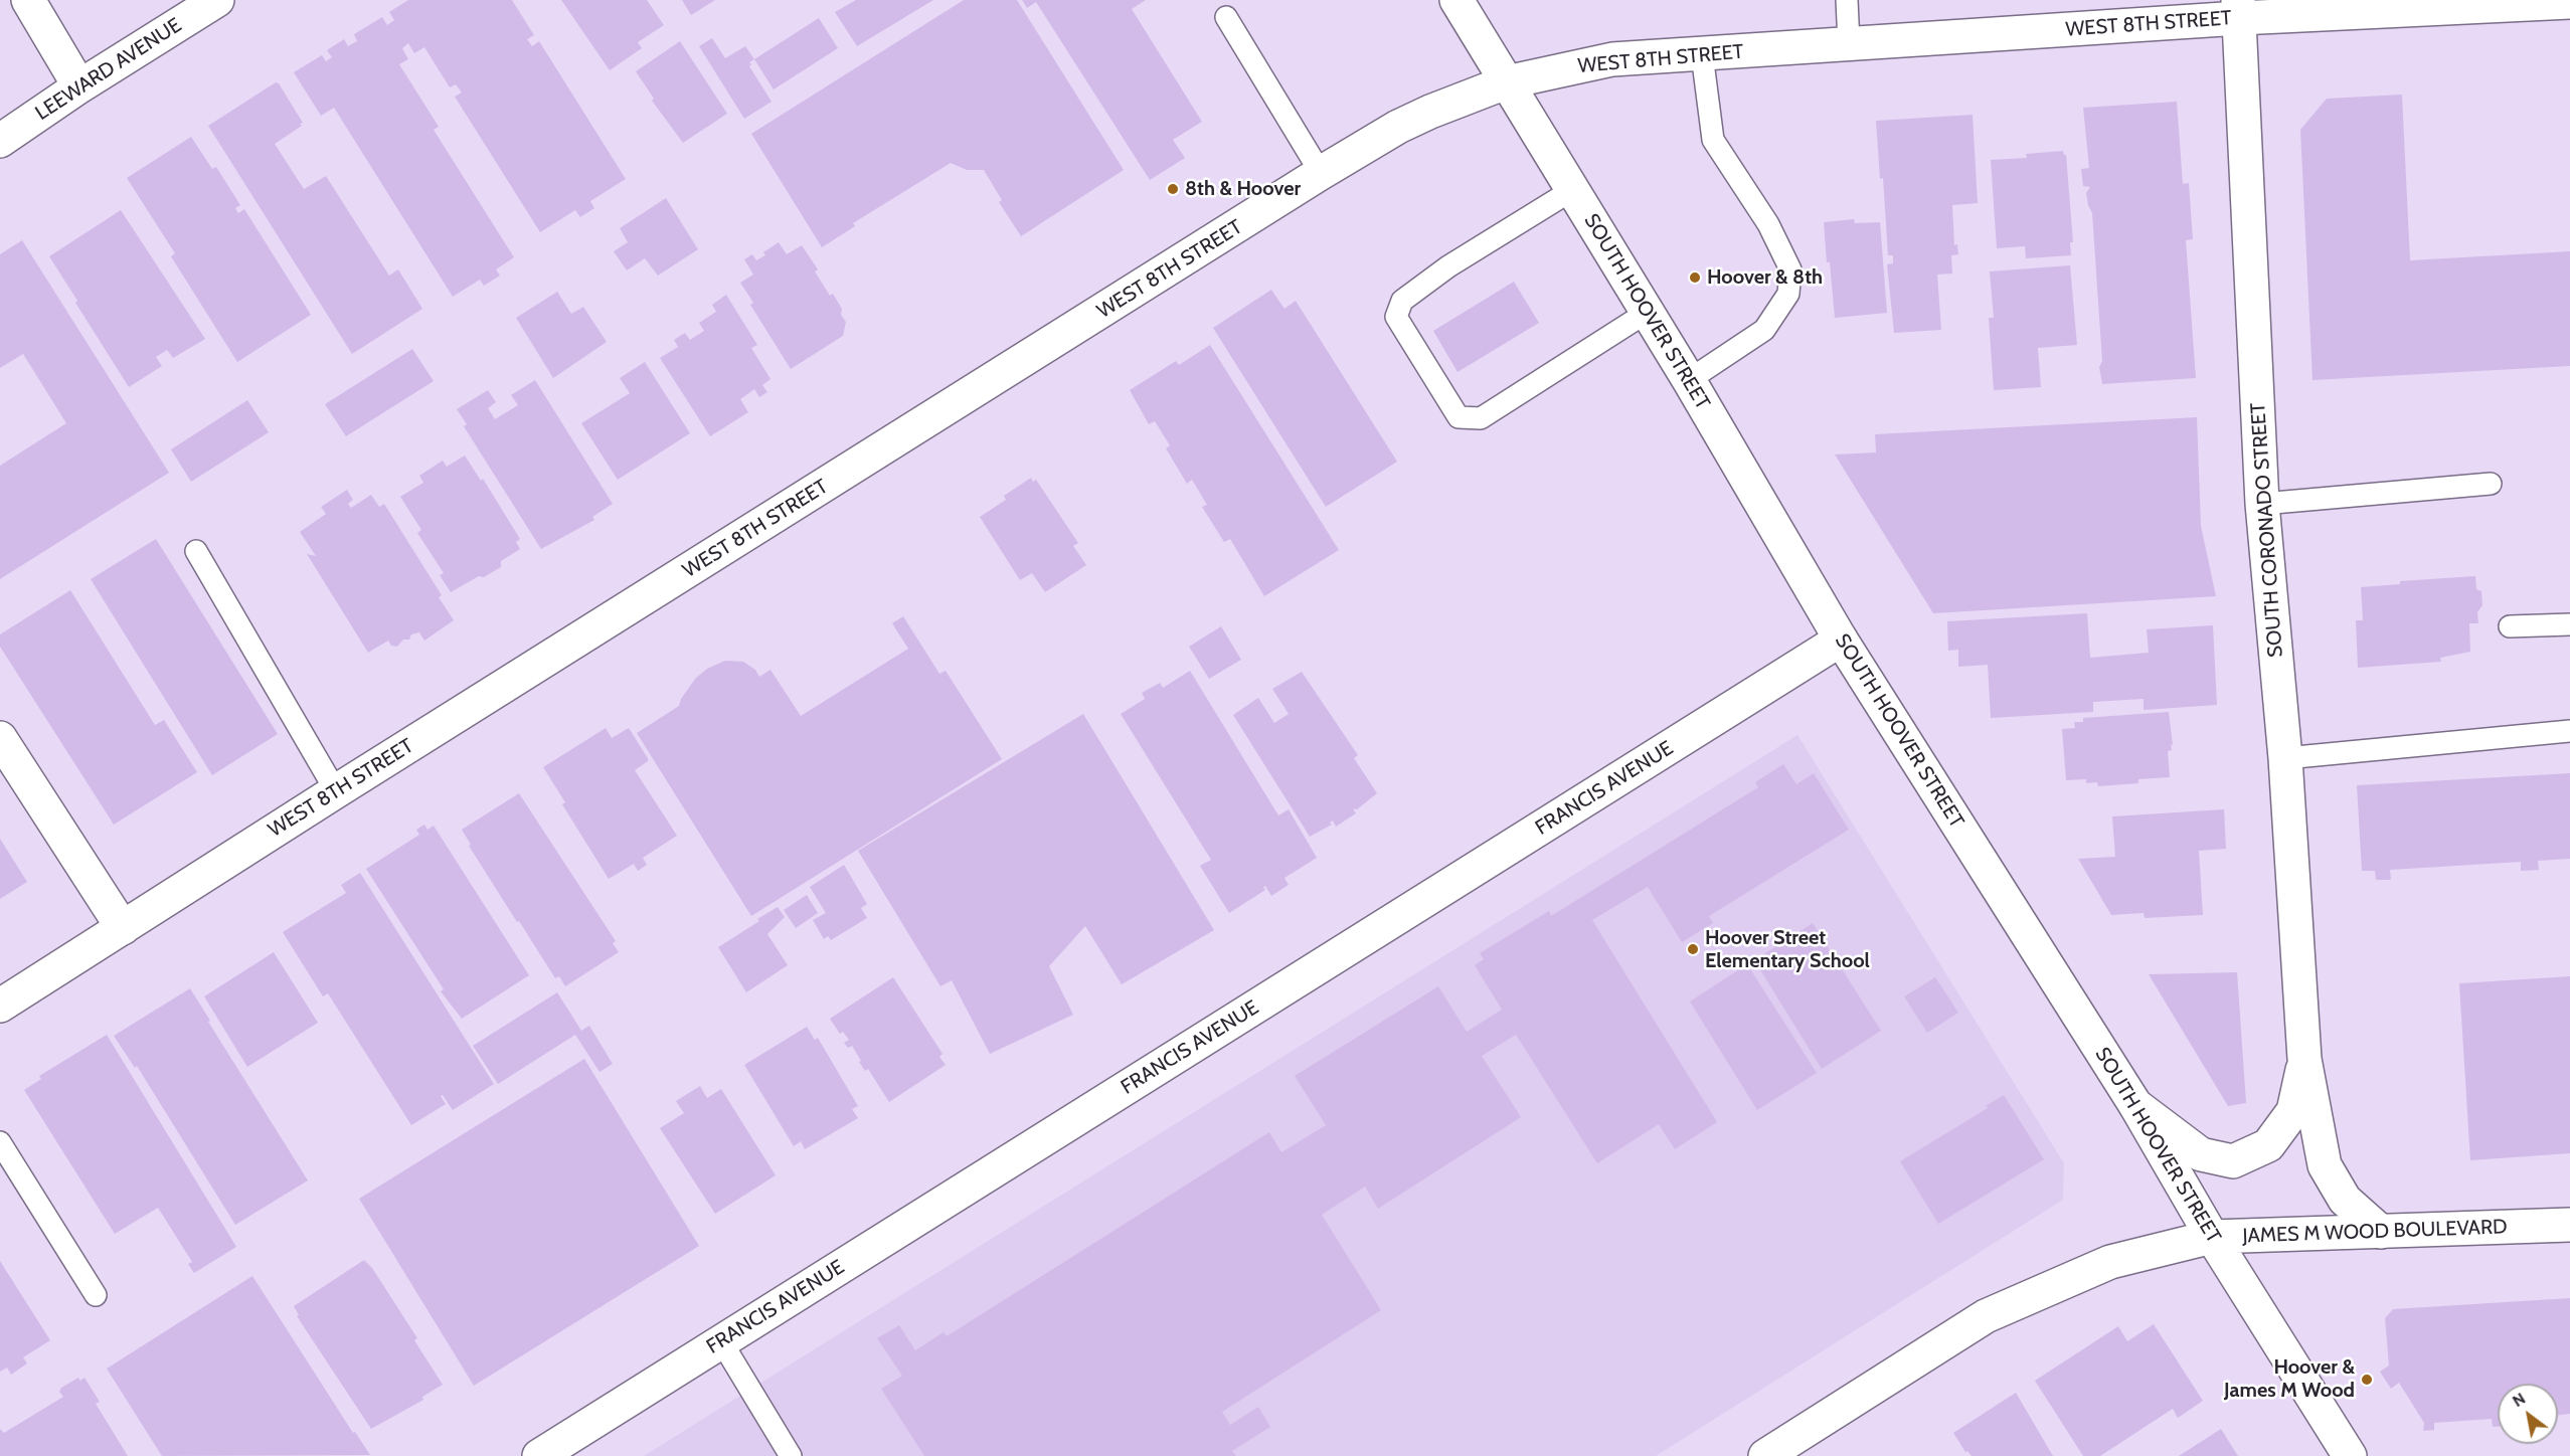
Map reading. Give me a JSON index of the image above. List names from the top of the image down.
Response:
{
  "streets": {
    "main road": [
      "WEST 8TH STREET",
      "LEEWARD AVENUE",
      "SOUTH HOOVER STREET",
      "SOUTH CORONADO STREET",
      "FRANCIS AVENUE",
      "JAMES M WOOD BOULEVARD"
    ]
  },
  "crossings": [
    ["WEST 8TH STREET", "SOUTH HOOVER STREET"],
    ["WEST 8TH STREET", "SOUTH CORONADO STREET"],
    ["SOUTH HOOVER STREET", "SOUTH CORONADO STREET"],
    ["SOUTH HOOVER STREET", "FRANCIS AVENUE"],
    ["SOUTH HOOVER STREET", "JAMES M WOOD BOULEVARD"],
    ["SOUTH CORONADO STREET", "JAMES M WOOD BOULEVARD"]
  ],
  "places": [
    "8th & Hoover",
    "Hoover & 8th",
    "Hoover Street Elementary School",
    "Hoover & James M Wood"
  ],
  "north": "top left"
}
